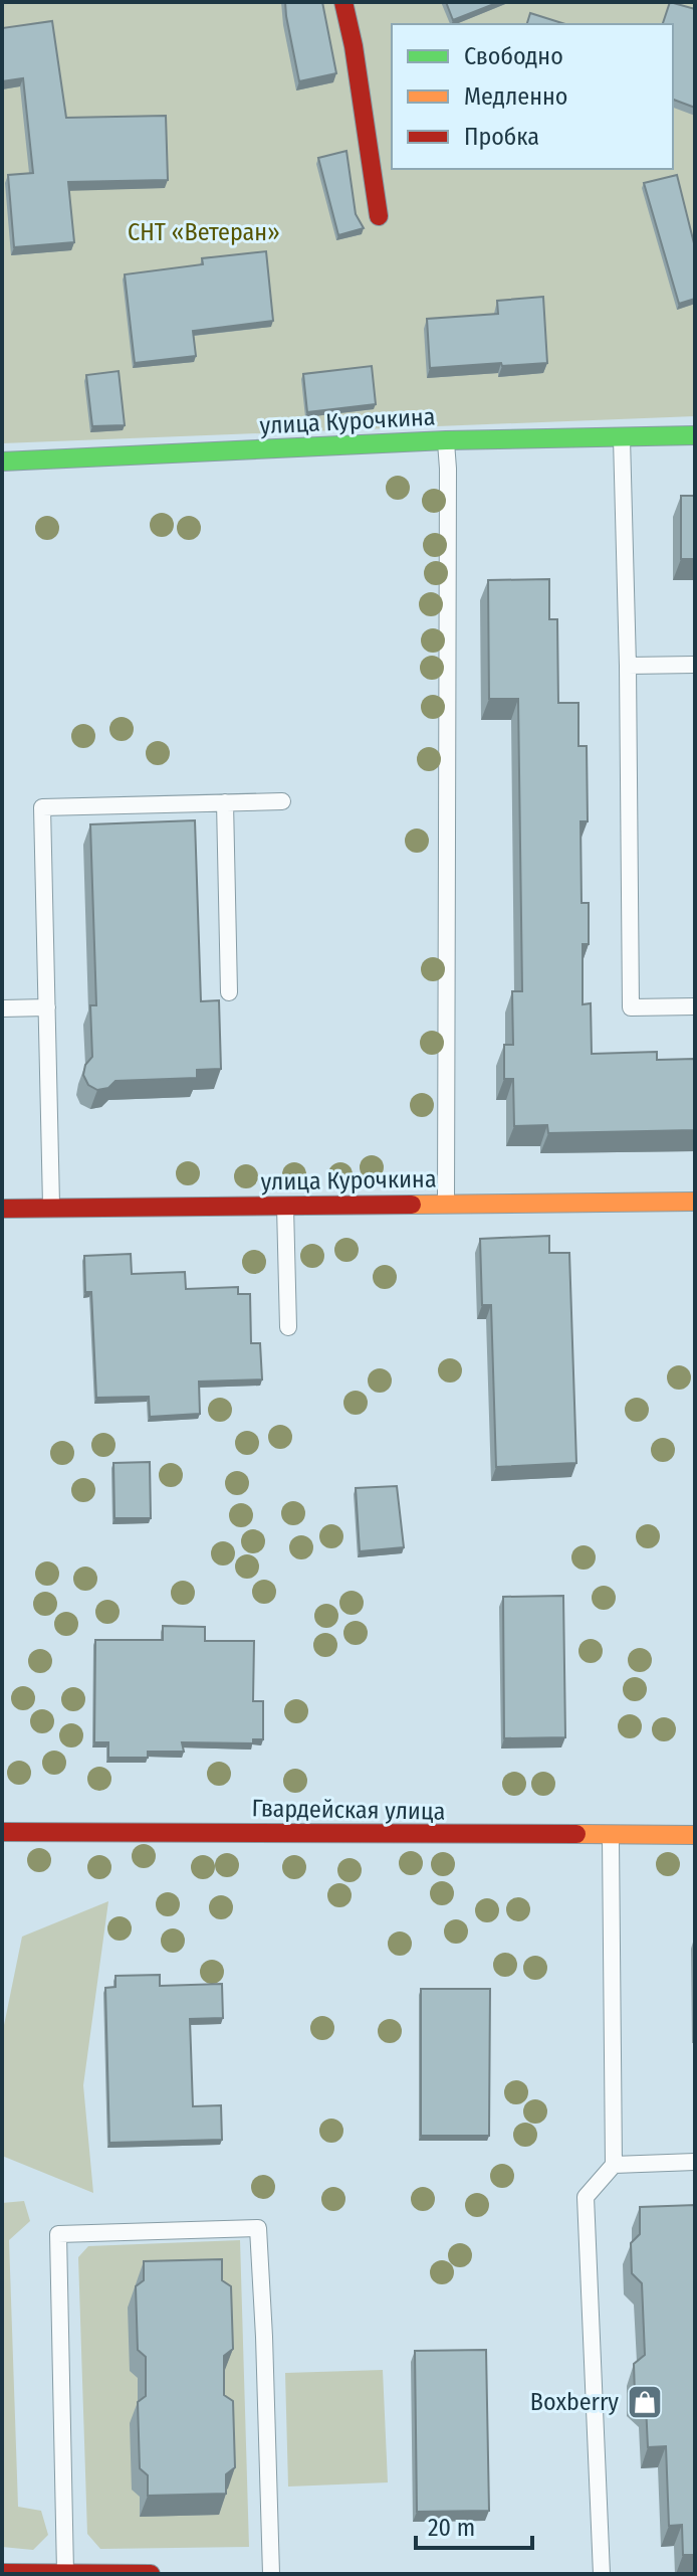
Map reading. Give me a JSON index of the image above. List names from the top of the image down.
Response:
{
  "streets": {
    "street": ["улица Курочкина", "Гвардейская улица"]
  },
  "parks": ["СНТ «Ветеран»"],
  "places": {
    "shop": ["Boxberry"]
  },
  "legend": ["Свободно", "Медленно", "Пробка"],
  "scale_bar": "20 m"
}
